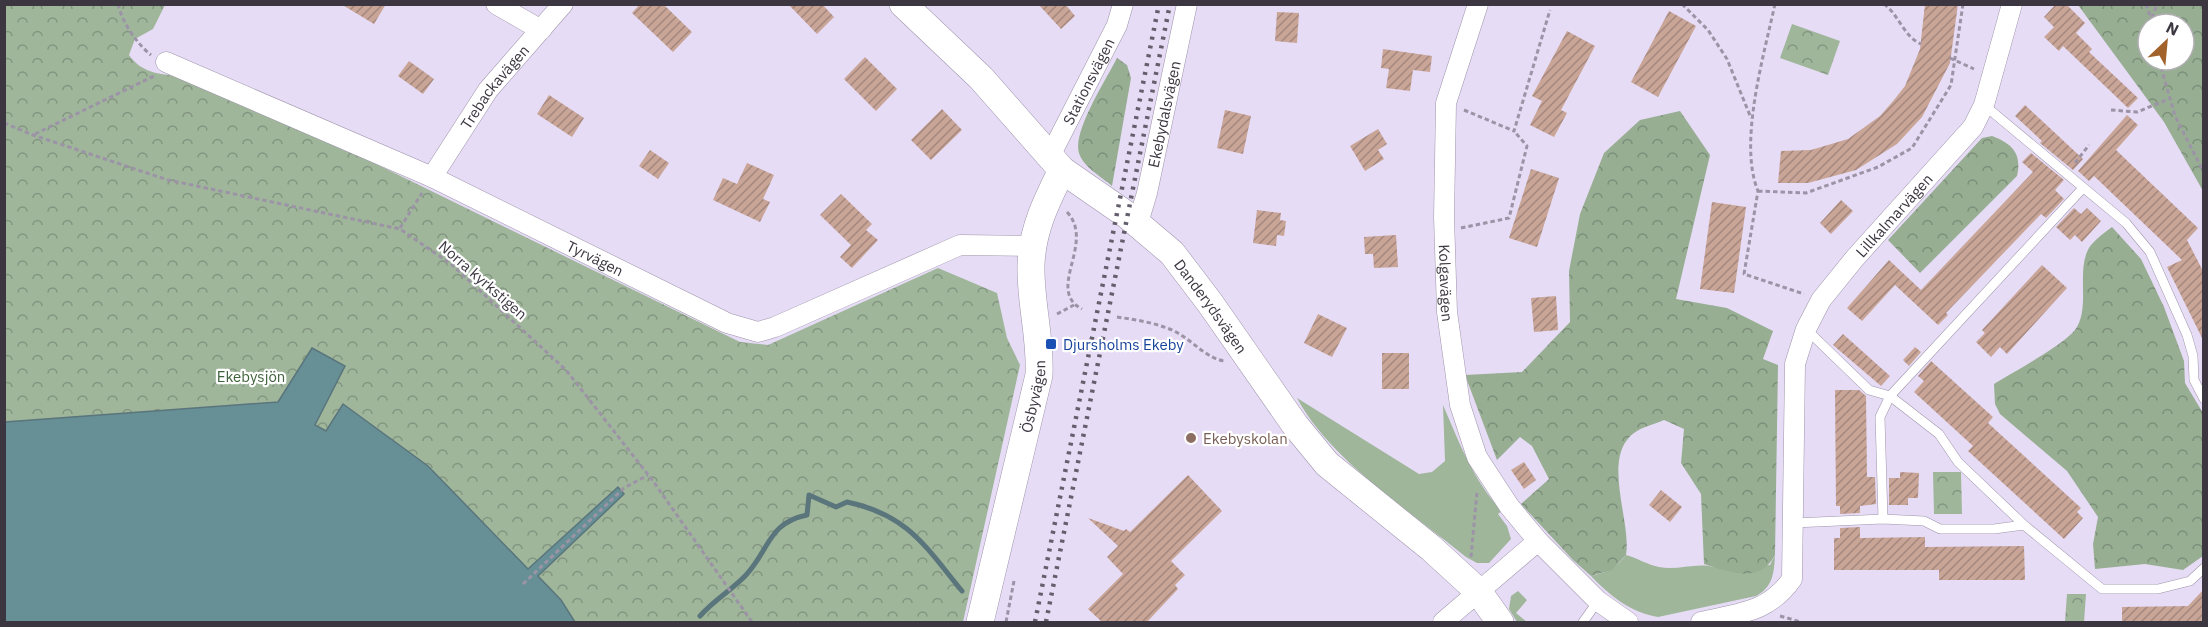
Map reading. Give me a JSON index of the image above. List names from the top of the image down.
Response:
{
  "streets": {
    "street": [
      "Stationsvägen",
      "Trebackavägen",
      "Ekebydalsvägen",
      "Lillkalmarvägen",
      "Tyrvägen",
      "Kolgavägen",
      "Danderydsvägen",
      "Ösbyvägen"
    ],
    "path": ["Norra kyrkstigen"]
  },
  "crossings": [
    ["Stationsvägen", "Danderydsvägen"],
    ["Stationsvägen", "Ösbyvägen"],
    ["Trebackavägen", "Tyrvägen"],
    ["Ekebydalsvägen", "Danderydsvägen"],
    ["Tyrvägen", "Ösbyvägen"],
    ["Danderydsvägen", "Ösbyvägen"]
  ],
  "parks": ["Ekebysjön"],
  "places": {
    "transit": ["Djursholms Ekeby"],
    "other": ["Ekebyskolan"]
  },
  "north": "top right"
}
